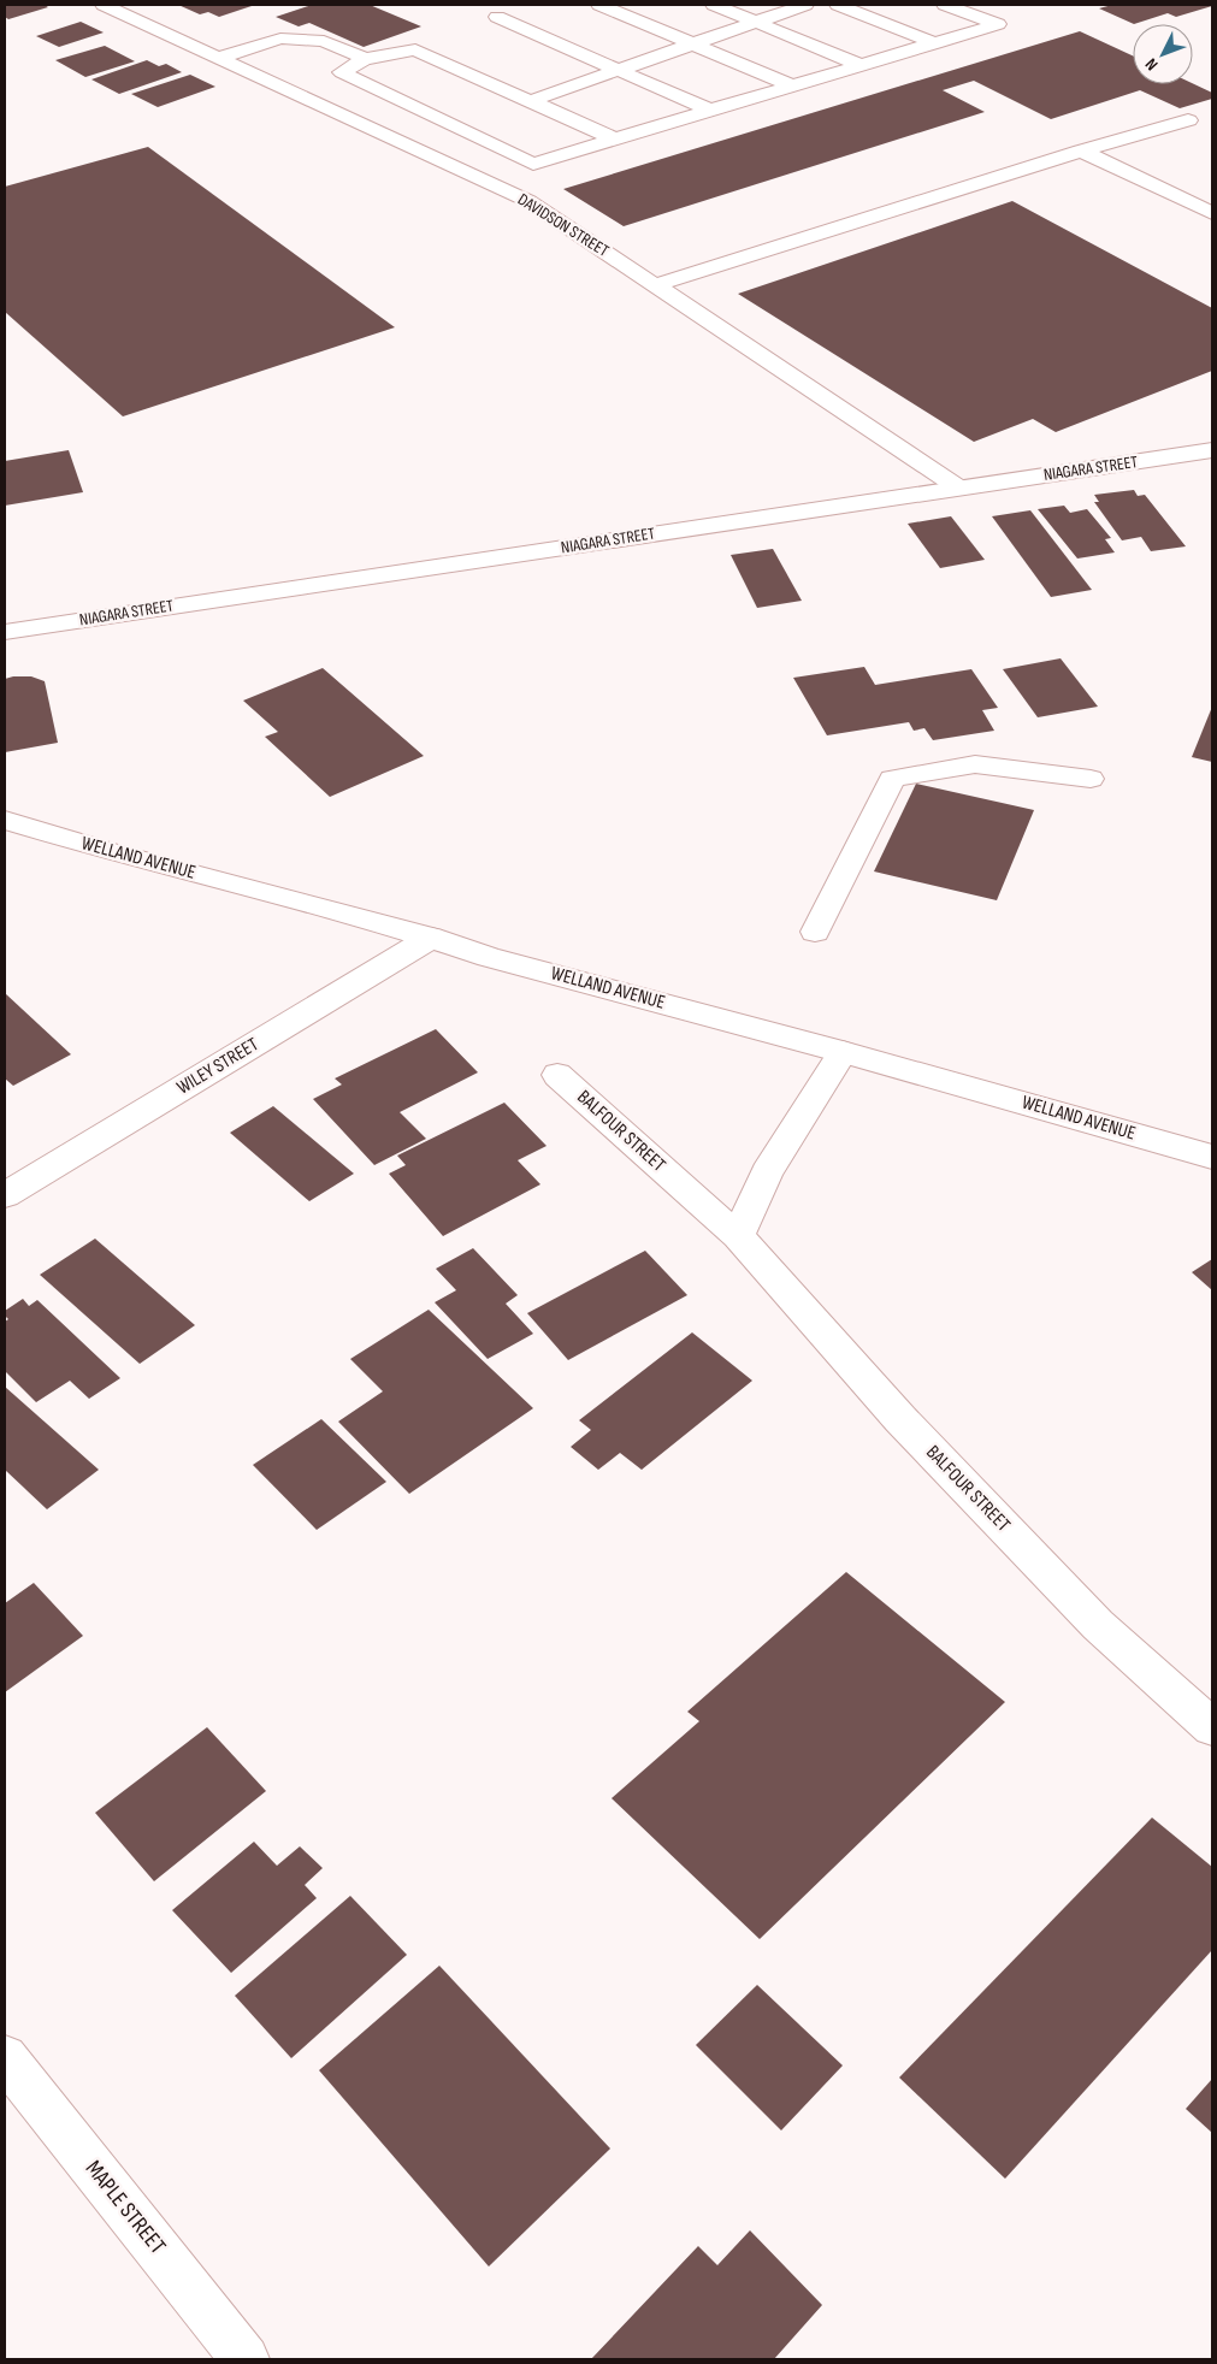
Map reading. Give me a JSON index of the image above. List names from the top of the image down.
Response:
{
  "streets": {
    "street": [
      "DAVIDSON STREET",
      "NIAGARA STREET",
      "WELLAND AVENUE",
      "WILEY STREET",
      "BALFOUR STREET",
      "MAPLE STREET"
    ]
  },
  "crossings": [
    ["DAVIDSON STREET", "NIAGARA STREET"],
    ["WELLAND AVENUE", "WILEY STREET"]
  ],
  "north": "bottom left"
}
